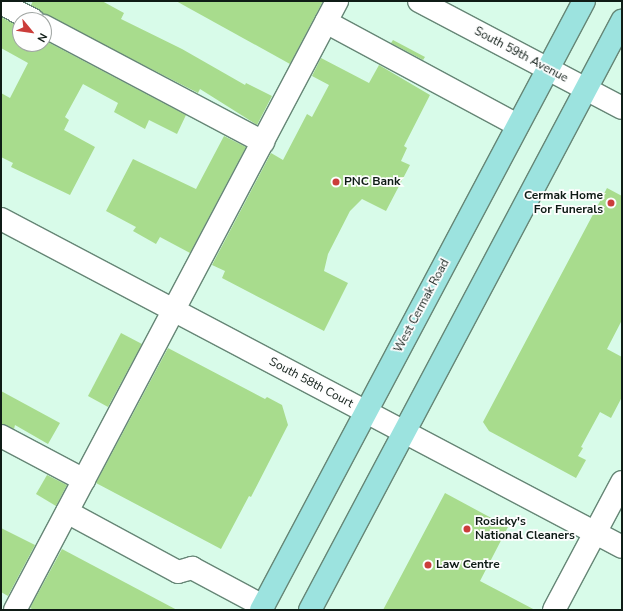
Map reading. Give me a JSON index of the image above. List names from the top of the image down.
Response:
{
  "streets": {
    "main road": ["West Cermak Road"],
    "street": ["South 59th Avenue", "South 58th Court"]
  },
  "crossings": [
    ["South 59th Avenue", "West Cermak Road"],
    ["West Cermak Road", "South 58th Court"]
  ],
  "places": [
    "PNC Bank",
    "Cermak Home For Funerals",
    "Rosicky's National Cleaners",
    "Law Centre"
  ],
  "north": "bottom right"
}
